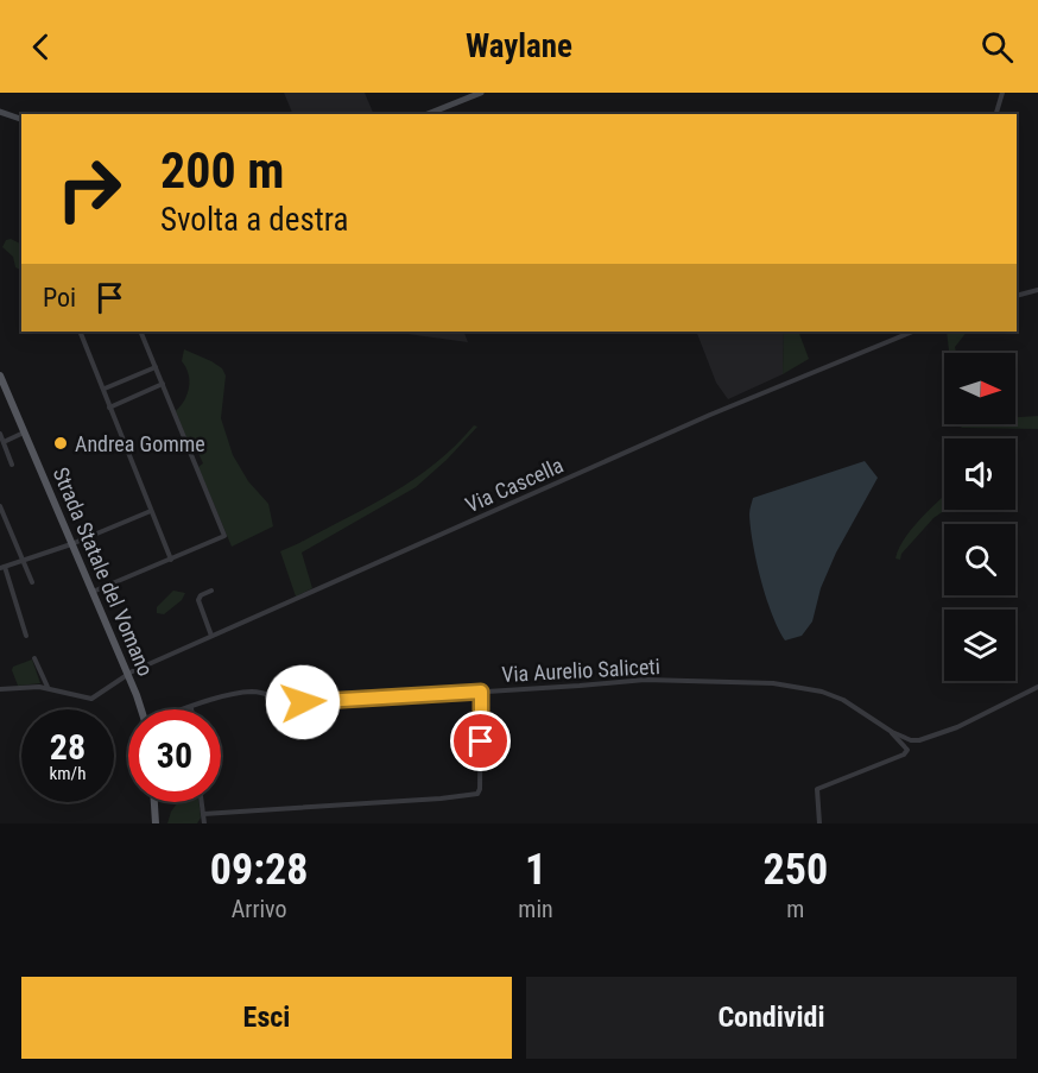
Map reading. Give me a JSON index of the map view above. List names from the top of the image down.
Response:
{
  "streets": {
    "main road": ["Strada Statale del Vomano"],
    "street": ["Via Cascella", "Via Aurelio Saliceti"]
  },
  "crossings": [
    ["Via Cascella", "Strada Statale del Vomano"]
  ],
  "places": ["Andrea Gomme"],
  "north": "right",
  "page": {
    "header": "Waylane",
    "turn": ["200 m", "Svolta a destra"],
    "then": "Poi",
    "speed": "28 km/h",
    "limit": "30",
    "eta": [
      "09:28",
      "Arrivo",
      "1",
      "min",
      "250",
      "m"
    ],
    "buttons": ["Esci", "Condividi"]
  }
}
